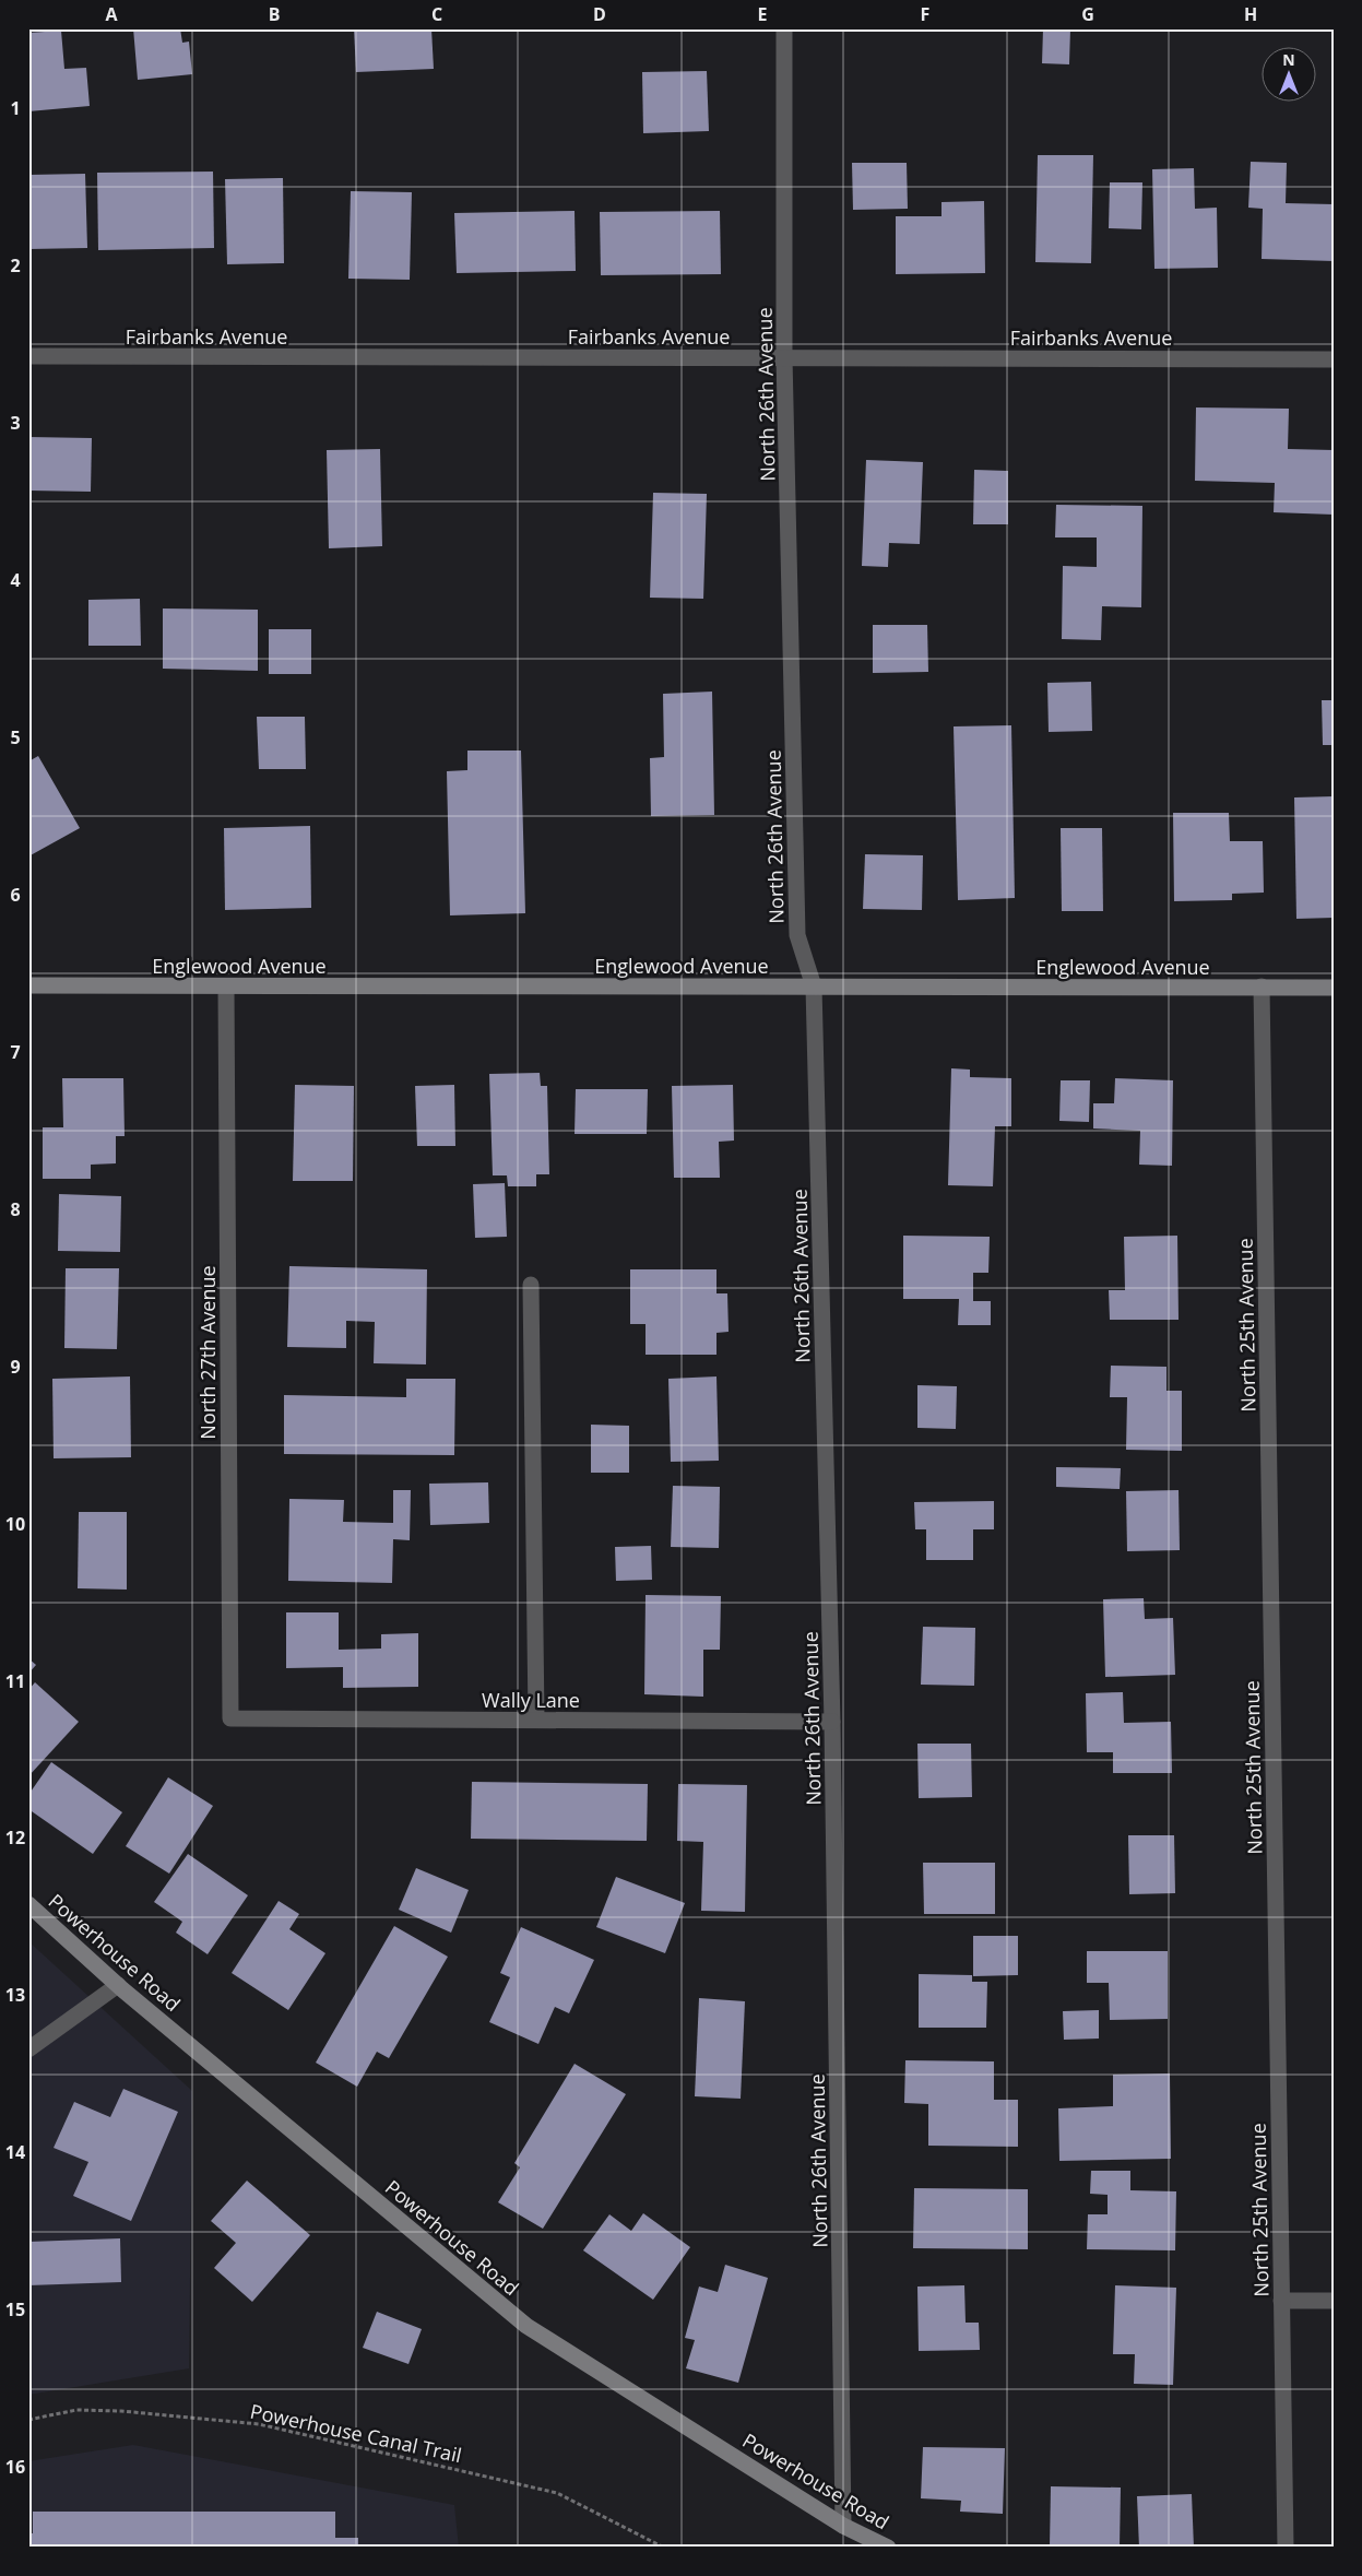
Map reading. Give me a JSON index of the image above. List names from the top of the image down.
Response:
{
  "streets": {
    "street": [
      "Fairbanks Avenue",
      "North 26th Avenue",
      "Englewood Avenue",
      "North 25th Avenue",
      "North 27th Avenue",
      "Wally Lane",
      "Powerhouse Road"
    ],
    "path": ["Powerhouse Canal Trail"]
  },
  "crossings": [
    ["Fairbanks Avenue", "North 26th Avenue"],
    ["North 26th Avenue", "Englewood Avenue"],
    ["North 26th Avenue", "Wally Lane"],
    ["North 26th Avenue", "Powerhouse Road"],
    ["Englewood Avenue", "North 25th Avenue"],
    ["Englewood Avenue", "North 27th Avenue"],
    ["North 27th Avenue", "Wally Lane"]
  ],
  "north": "top",
  "grid": {
    "columns": [
      "A",
      "B",
      "C",
      "D",
      "E",
      "F",
      "G",
      "H"
    ],
    "rows": [
      "1",
      "2",
      "3",
      "4",
      "5",
      "6",
      "7",
      "8",
      "9",
      "10",
      "11",
      "12",
      "13",
      "14",
      "15",
      "16"
    ]
  }
}
